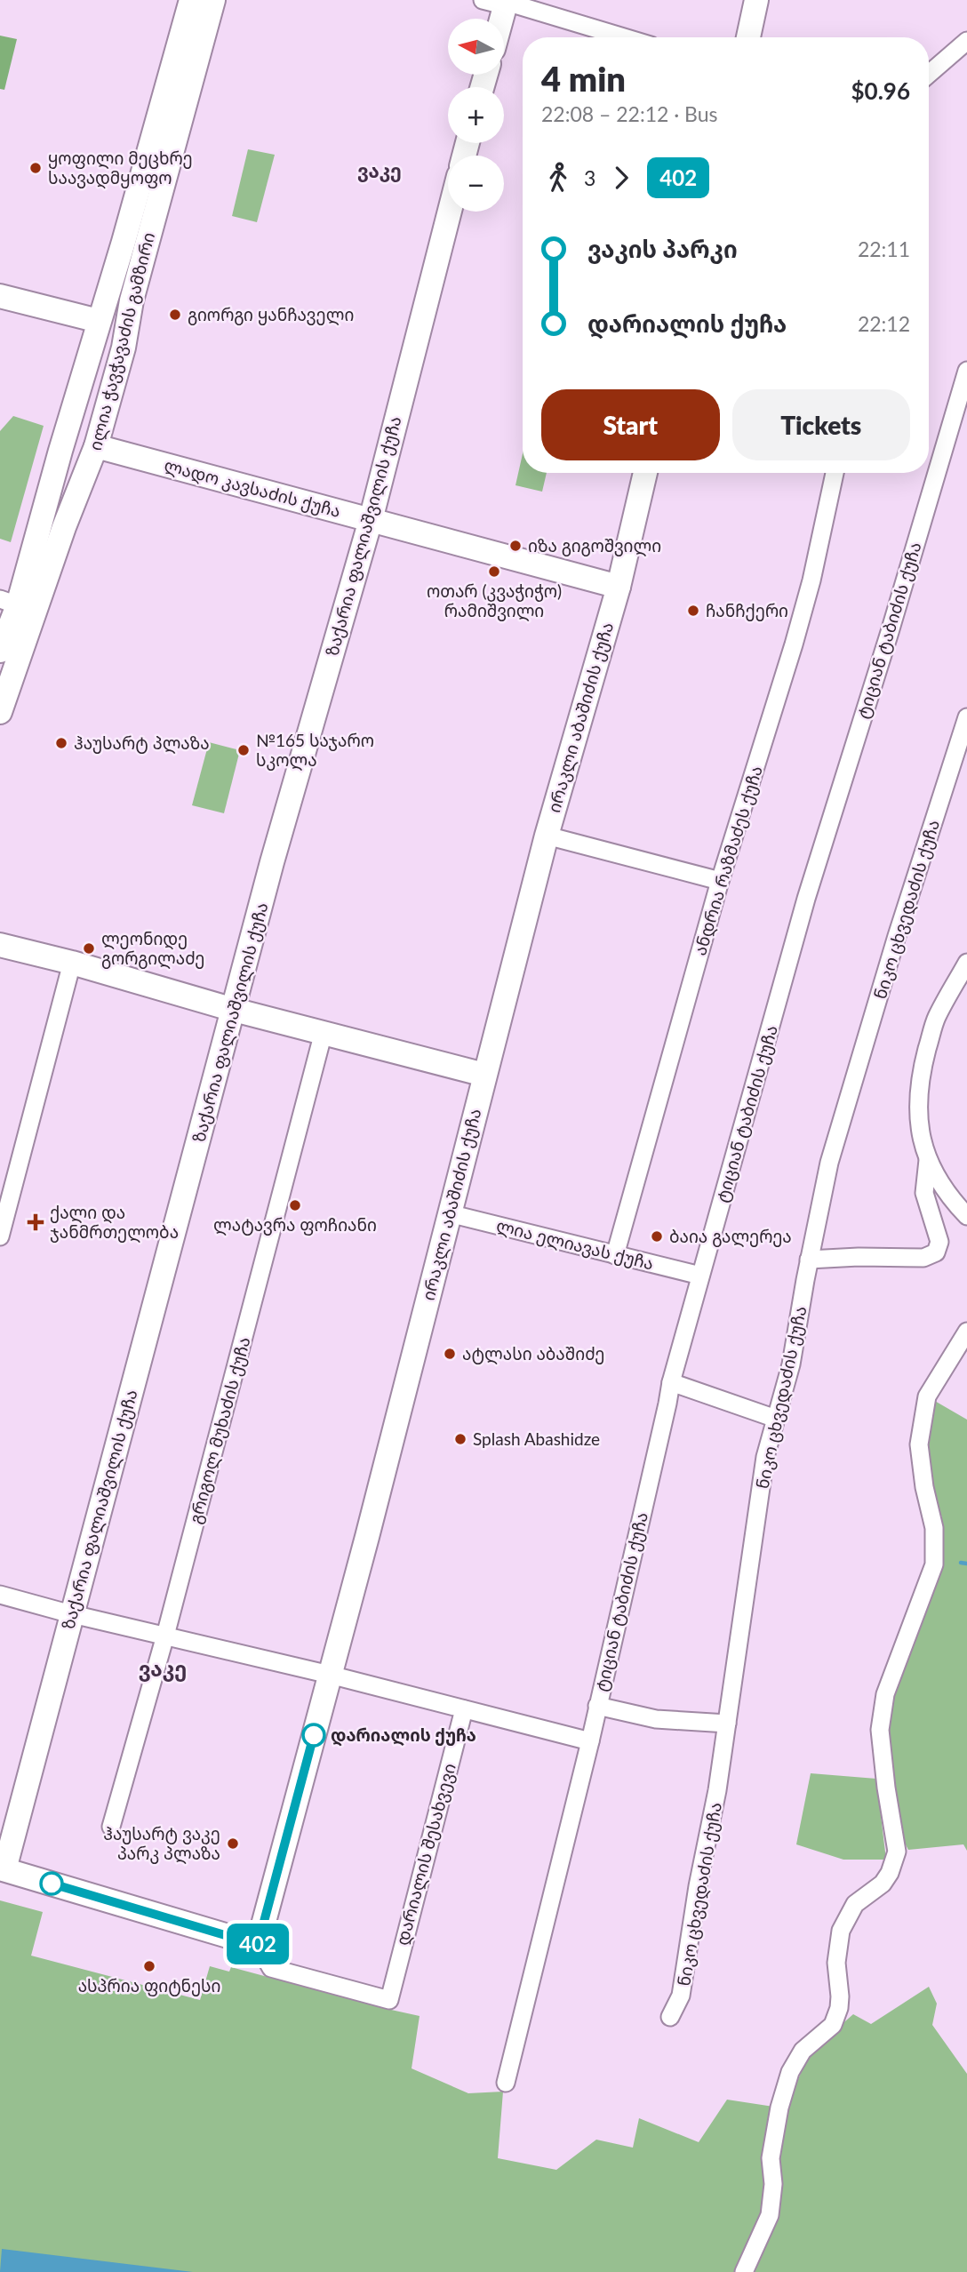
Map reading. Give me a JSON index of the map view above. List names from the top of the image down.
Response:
{
  "streets": {
    "street": [
      "ილია ჭავჭავაძის გამზირი",
      "ლადო კავსაძის ქუჩა",
      "ზაქარია ფალიაშვილის ქუჩა",
      "ტიციან ტაბიძის ქუჩა",
      "ირაკლი აბაშიძის ქუჩა",
      "ანდრია რაზმაძეს ქუჩა",
      "ნიკო ცხვედაძის ქუჩა",
      "ლია ელიავას ქუჩა",
      "გრიგოლ მუხაძის ქუჩა",
      "დარიალის შესახვევი"
    ]
  },
  "crossings": [
    ["ილია ჭავჭავაძის გამზირი", "ლადო კავსაძის ქუჩა"],
    ["ლადო კავსაძის ქუჩა", "ზაქარია ფალიაშვილის ქუჩა"],
    ["ლადო კავსაძის ქუჩა", "ირაკლი აბაშიძის ქუჩა"],
    ["ტიციან ტაბიძის ქუჩა", "ლია ელიავას ქუჩა"],
    ["ირაკლი აბაშიძის ქუჩა", "ლია ელიავას ქუჩა"],
    ["ირაკლი აბაშიძის ქუჩა", "დარიალის შესახვევი"],
    ["ანდრია რაზმაძეს ქუჩა", "ლია ელიავას ქუჩა"]
  ],
  "districts": ["ვაკე", "ვაკე"],
  "places": {
    "other": [
      "ყოფილი მეცხრე საავადმყოფო",
      "გიორგი ყანჩაველი",
      "იზა გიგოშვილი",
      "ოთარ (კვაჭიჭო) რამიშვილი",
      "ჩანჩქერი",
      "ჰაუსარტ პლაზა",
      "№165 საჯარო სკოლა",
      "ლეონიდე გორგილაძე",
      "ლატავრა ფოჩიანი",
      "ბაია გალერეა",
      "ატლასი აბაშიძე",
      "Splash Abashidze",
      "დარიალის ქუჩა",
      "ჰაუსარტ ვაკე პარკ პლაზა",
      "ასპრია ფიტნესი"
    ],
    "health": ["ქალი და ჯანმრთელობა"]
  },
  "lines": ["bus line 402"],
  "north": "left",
  "page": {
    "on_map": "402",
    "map_buttons": ["+", "−"],
    "heading": ["4 min", "22:08 – 22:12 · Bus", "$0.96"],
    "legs": ["3", "402"],
    "list": [
      {
        "name": "ვაკის პარკი",
        "value": "22:11"
      },
      {
        "name": "დარიალის ქუჩა",
        "value": "22:12"
      }
    ],
    "buttons": ["Start", "Tickets"]
  }
}
